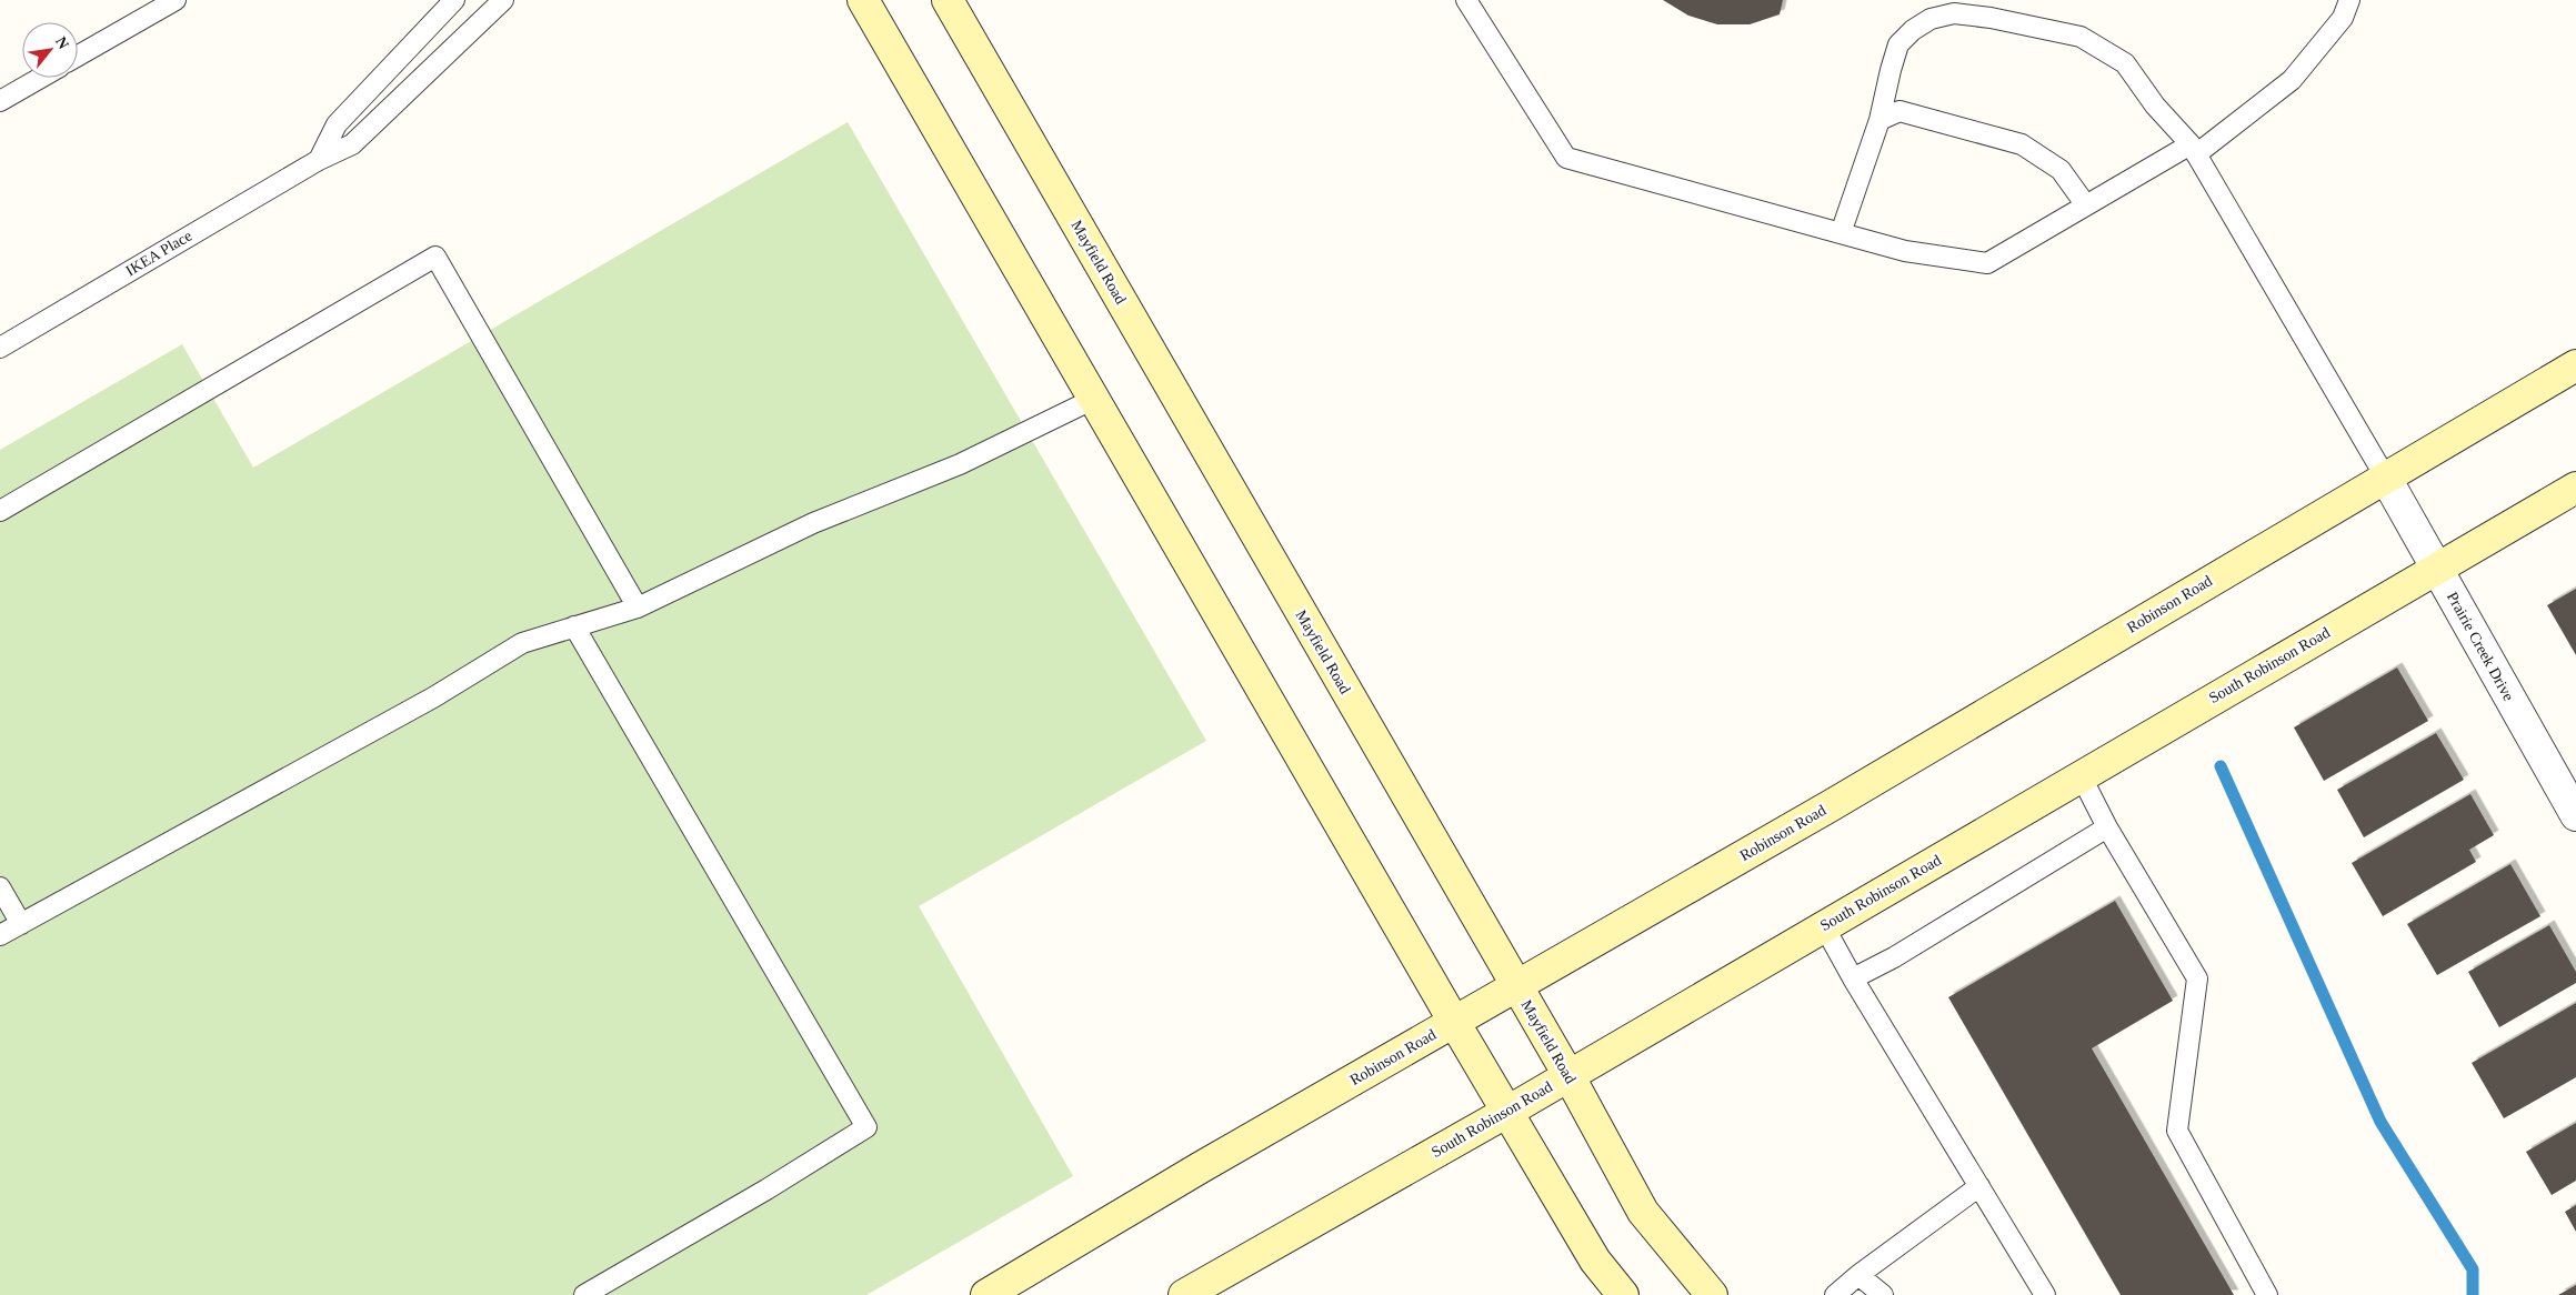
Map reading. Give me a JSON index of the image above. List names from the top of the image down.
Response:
{
  "streets": {
    "street": [
      "Mayfield Road",
      "Robinson Road",
      "Prairie Creek Drive",
      "South Robinson Road"
    ],
    "lane": ["IKEA Place"]
  },
  "crossings": [
    ["Mayfield Road", "Robinson Road"],
    ["Mayfield Road", "South Robinson Road"],
    ["Robinson Road", "Prairie Creek Drive"],
    ["Prairie Creek Drive", "South Robinson Road"]
  ],
  "north": "top right"
}
